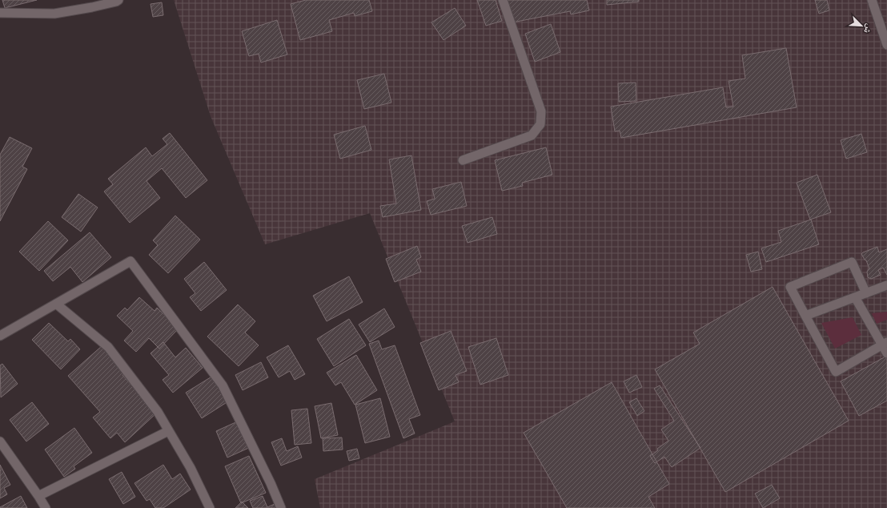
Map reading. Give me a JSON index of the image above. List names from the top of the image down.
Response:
{
  "north": "bottom right"
}
